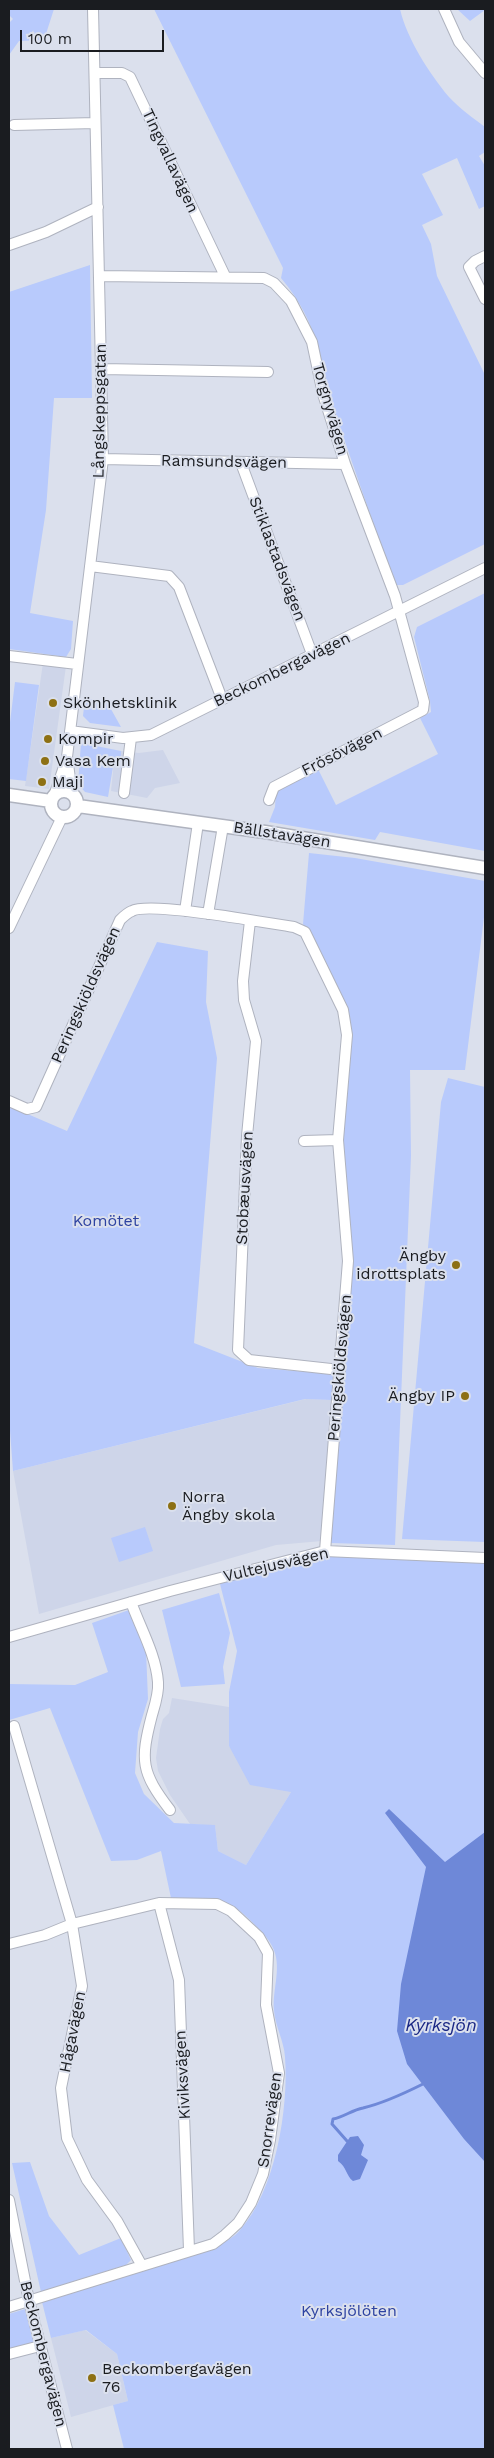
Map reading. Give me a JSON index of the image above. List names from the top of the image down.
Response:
{
  "streets": {
    "street": [
      "Tingvallavägen",
      "Torgnyvägen",
      "Långskeppsgatan",
      "Ramsundsvägen",
      "Stiklastadsvägen",
      "Beckombergavägen",
      "Frösövägen",
      "Bällstavägen",
      "Peringskiöldsvägen",
      "Stobæusvägen",
      "Vultejusvägen",
      "Hågavägen",
      "Kiviksvägen",
      "Snorrevägen"
    ]
  },
  "crossings": [
    ["Tingvallavägen", "Torgnyvägen"],
    ["Tingvallavägen", "Långskeppsgatan"],
    ["Torgnyvägen", "Långskeppsgatan"],
    ["Torgnyvägen", "Ramsundsvägen"],
    ["Torgnyvägen", "Beckombergavägen"],
    ["Torgnyvägen", "Frösövägen"],
    ["Långskeppsgatan", "Ramsundsvägen"],
    ["Långskeppsgatan", "Beckombergavägen"],
    ["Långskeppsgatan", "Bällstavägen"],
    ["Ramsundsvägen", "Stiklastadsvägen"],
    ["Stiklastadsvägen", "Beckombergavägen"],
    ["Beckombergavägen", "Snorrevägen"],
    ["Peringskiöldsvägen", "Stobæusvägen"],
    ["Peringskiöldsvägen", "Vultejusvägen"],
    ["Hågavägen", "Snorrevägen"],
    ["Kiviksvägen", "Snorrevägen"]
  ],
  "water": ["Kyrksjön"],
  "parks": ["Komötet", "Kyrksjölöten"],
  "places": [
    "Skönhetsklinik",
    "Kompir",
    "Vasa Kem",
    "Maji",
    "Ängby idrottsplats",
    "Ängby IP",
    "Norra Ängby skola",
    "Beckombergavägen 76"
  ],
  "scale_bar": "100 m"
}
